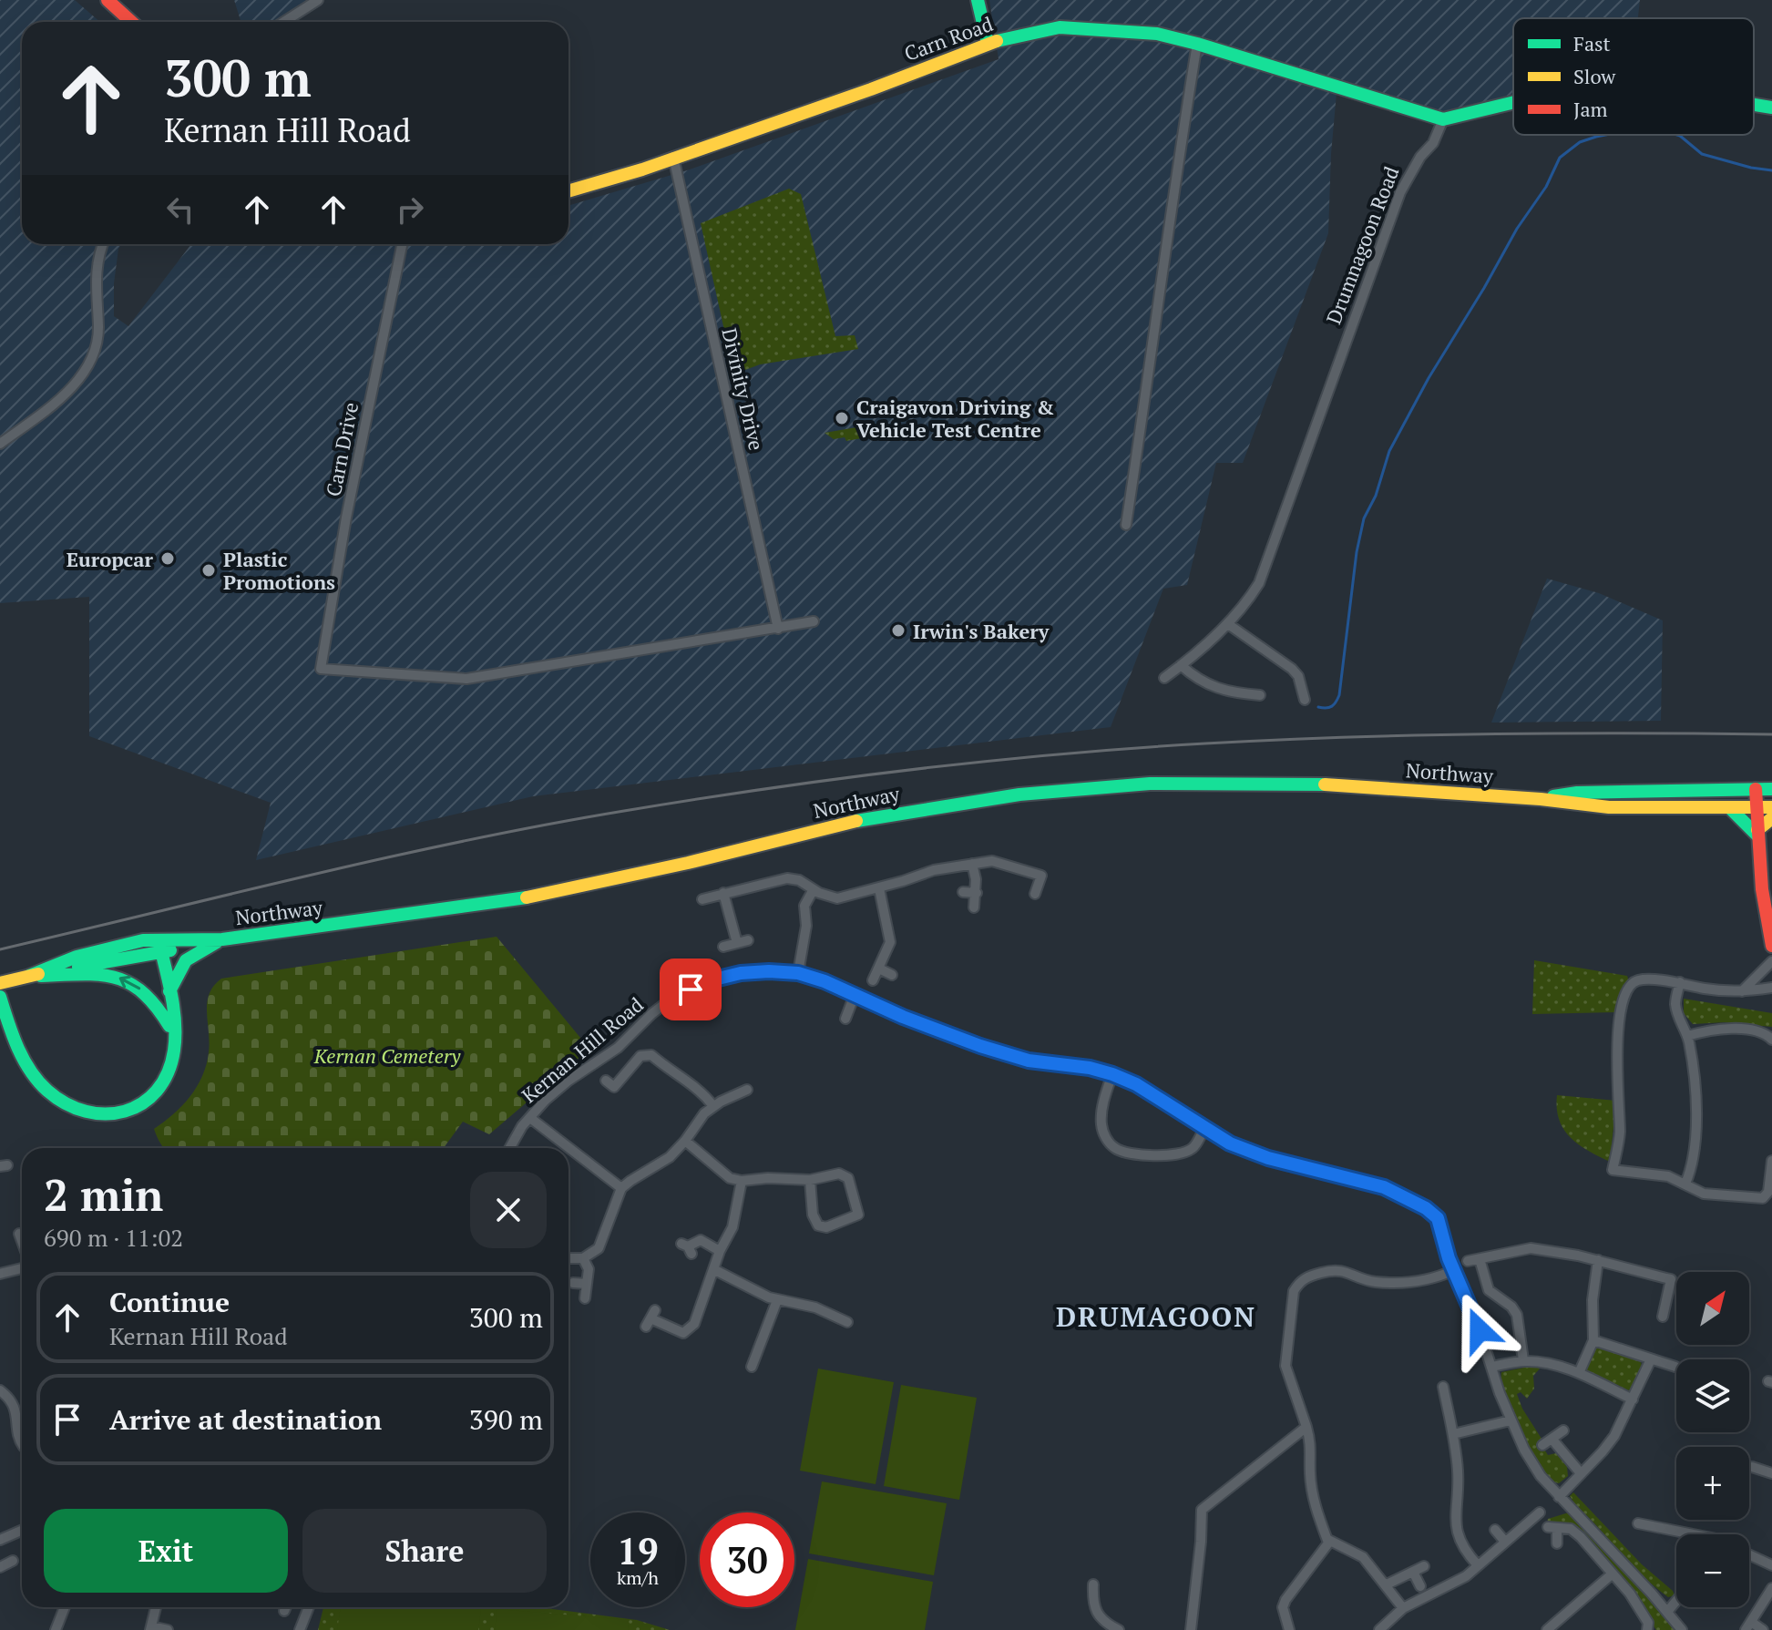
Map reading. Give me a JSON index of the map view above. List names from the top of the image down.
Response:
{
  "streets": {
    "main road": ["Carn Road", "Northway"],
    "street": [
      "Drumnagoon Road",
      "Divinity Drive",
      "Carn Drive",
      "Kernan Hill Road"
    ]
  },
  "crossings": [
    ["Carn Road", "Drumnagoon Road"],
    ["Carn Road", "Divinity Drive"],
    ["Divinity Drive", "Carn Drive"]
  ],
  "districts": ["DRUMAGOON"],
  "parks": ["Kernan Cemetery"],
  "places": [
    "Craigavon Driving & Vehicle Test Centre",
    "Europcar",
    "Plastic Promotions",
    "Irwin's Bakery"
  ],
  "legend": ["Fast", "Slow", "Jam"],
  "north": "top right",
  "page": {
    "turn": ["300 m", "Kernan Hill Road"],
    "heading": ["2 min", "690 m · 11:02"],
    "map_buttons": ["+", "−"],
    "list": [
      {
        "name": "Continue",
        "note": "Kernan Hill Road",
        "value": "300 m"
      },
      {
        "name": "Arrive at destination",
        "value": "390 m"
      }
    ],
    "buttons": ["Exit", "Share"],
    "speed": "19 km/h",
    "limit": "30"
  }
}
